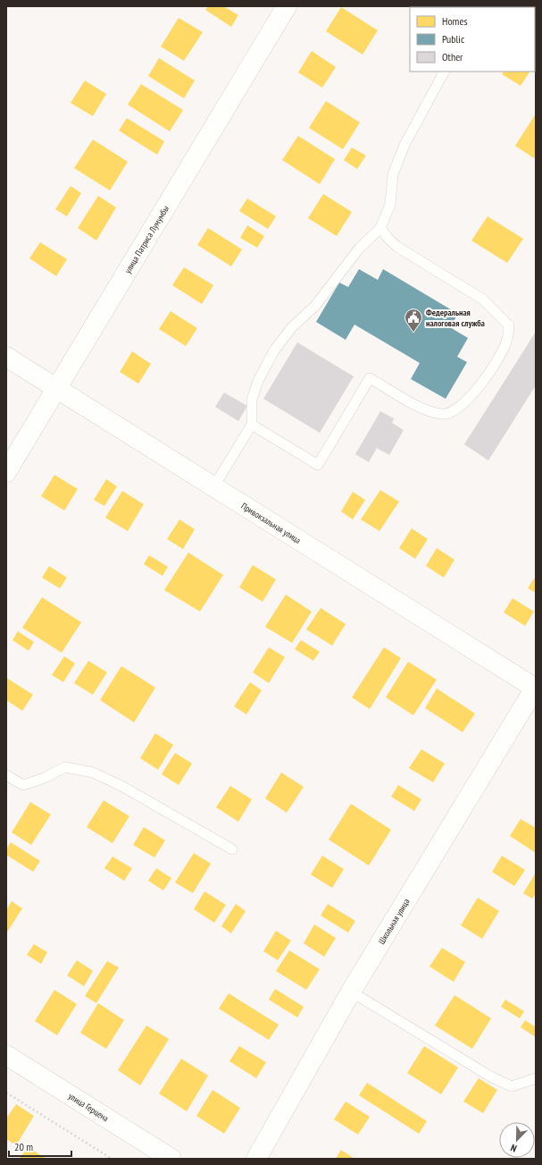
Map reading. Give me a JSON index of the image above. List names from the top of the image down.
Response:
{
  "streets": {
    "street": [
      "улица Патриса Лумумбы",
      "Привокзальная улица",
      "Школьная улица",
      "улица Герцена"
    ]
  },
  "crossings": [
    ["улица Патриса Лумумбы", "Привокзальная улица"],
    ["Привокзальная улица", "Школьная улица"]
  ],
  "places": {
    "public building": ["Федеральная налоговая служба"]
  },
  "legend": ["Homes", "Public", "Other"],
  "scale_bar": "20 m",
  "north": "bottom left"
}
